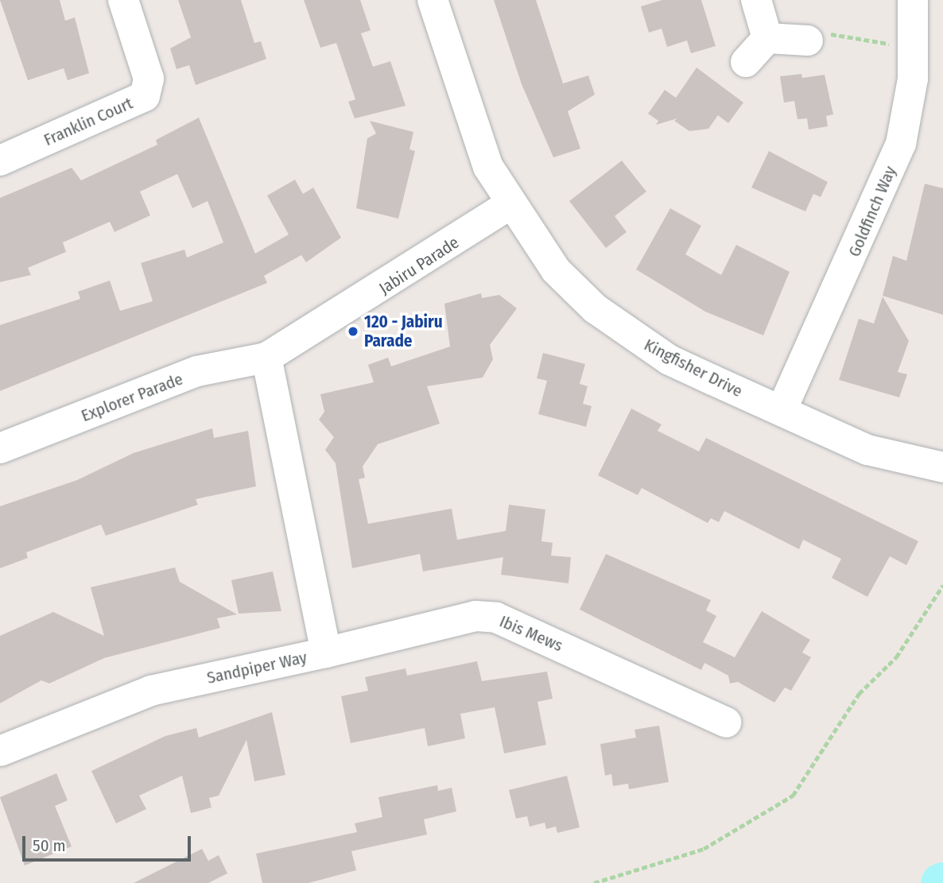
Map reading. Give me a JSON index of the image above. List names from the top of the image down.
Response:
{
  "streets": {
    "street": [
      "Franklin Court",
      "Goldfinch Way",
      "Jabiru Parade",
      "Kingfisher Drive",
      "Explorer Parade",
      "Ibis Mews",
      "Sandpiper Way"
    ]
  },
  "crossings": [
    ["Goldfinch Way", "Kingfisher Drive"],
    ["Jabiru Parade", "Kingfisher Drive"],
    ["Jabiru Parade", "Explorer Parade"],
    ["Jabiru Parade", "Sandpiper Way"],
    ["Explorer Parade", "Sandpiper Way"],
    ["Ibis Mews", "Sandpiper Way"]
  ],
  "places": ["120 - Jabiru Parade"],
  "scale_bar": "50 m"
}
